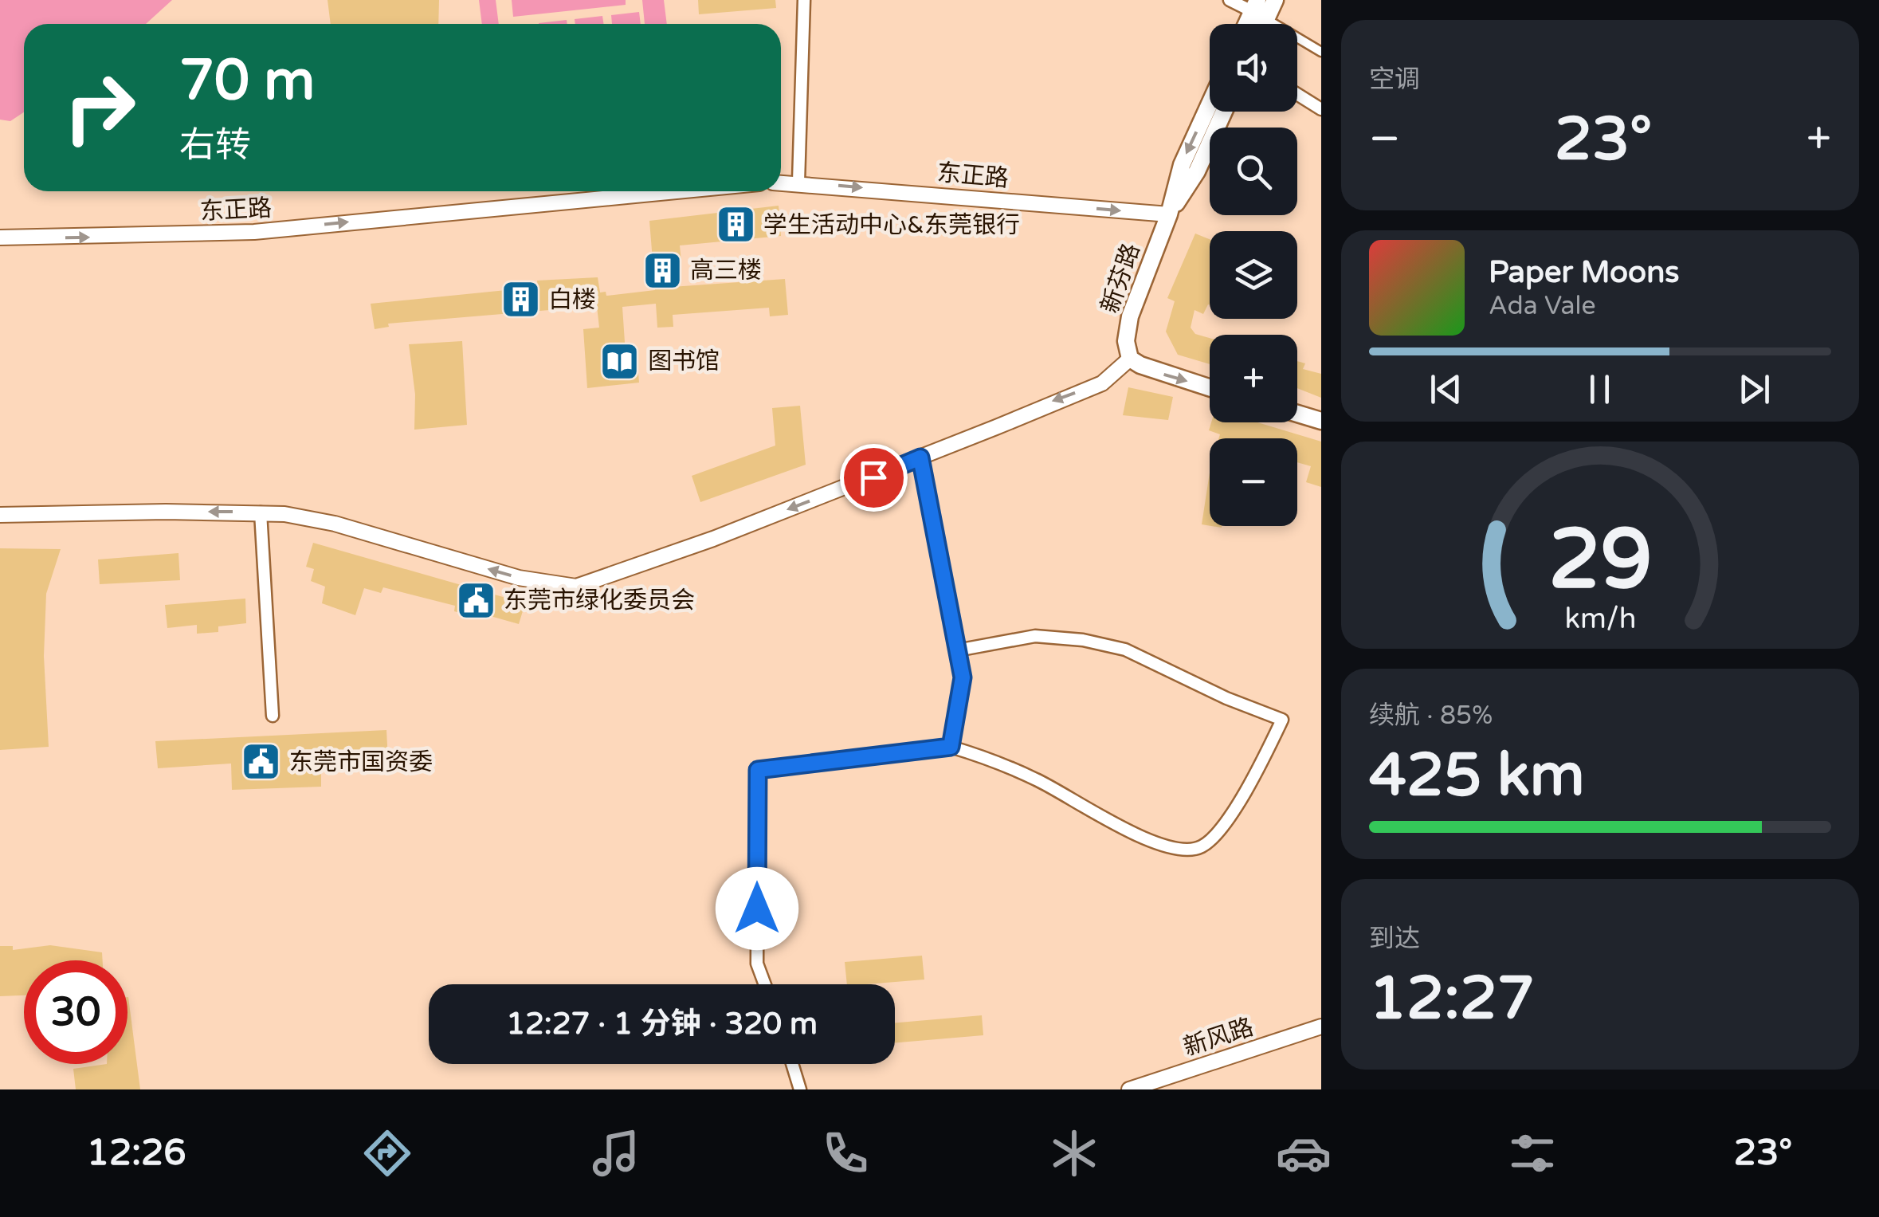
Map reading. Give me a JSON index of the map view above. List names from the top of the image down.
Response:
{
  "streets": {
    "main road": ["新芬路"],
    "street": ["东正路", "新风路"]
  },
  "crossings": [
    ["东正路", "新芬路"]
  ],
  "one_way": ["东正路"],
  "places": {
    "building": ["学生活动中心&东莞银行", "高三楼", "白楼"],
    "library": ["图书馆"],
    "public building": ["东莞市绿化委员会", "东莞市国资委"]
  },
  "page": {
    "tile": [
      "空调",
      ["续航 · 85%", "425 km"],
      ["到达", "12:27"]
    ],
    "map_buttons": ["+", "−"],
    "turn": ["70 m", "右转"],
    "heat": ["−", "23°", "+"],
    "song": ["Paper Moons", "Ada Vale"],
    "limit": "30",
    "trip": "12:27 · 1 分钟 · 320 m",
    "tabs": ["12:26", "23°"],
    "gauge": ["29", "km/h"]
  }
}
